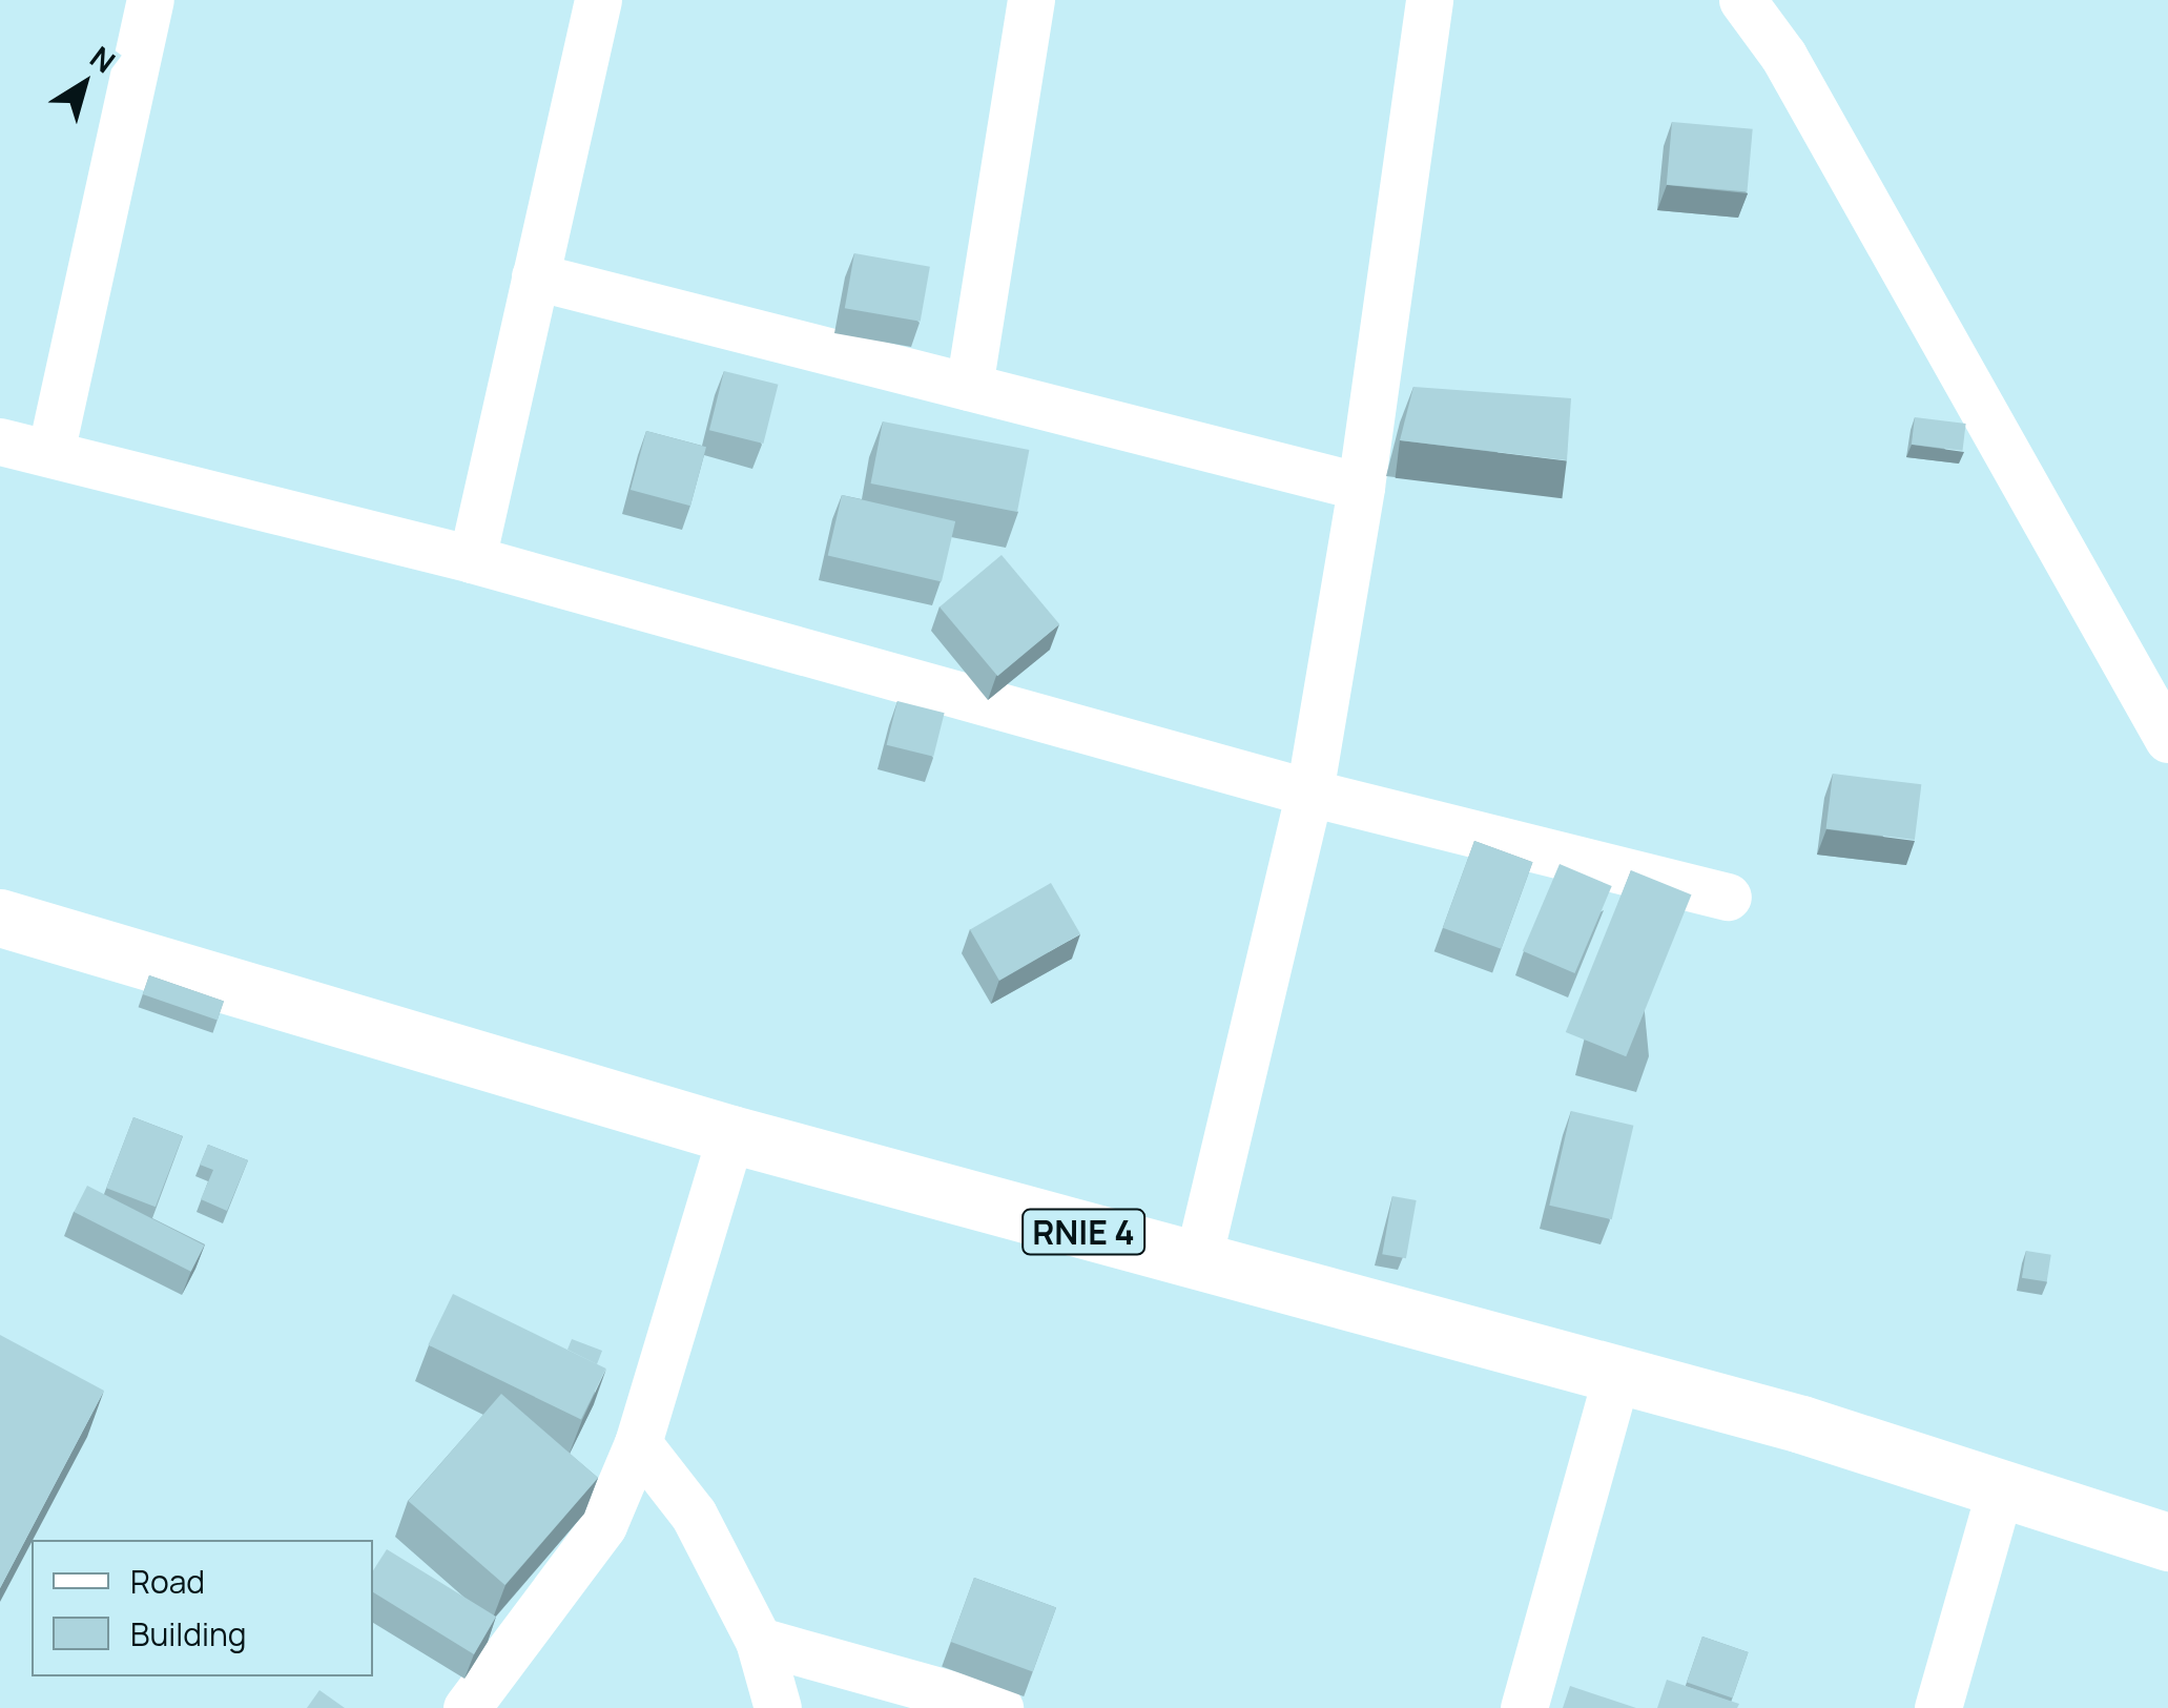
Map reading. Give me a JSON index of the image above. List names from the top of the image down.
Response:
{
  "streets": {
    "main road": ["RNIE 4"]
  },
  "legend": ["Road", "Building"],
  "north": "top right"
}
